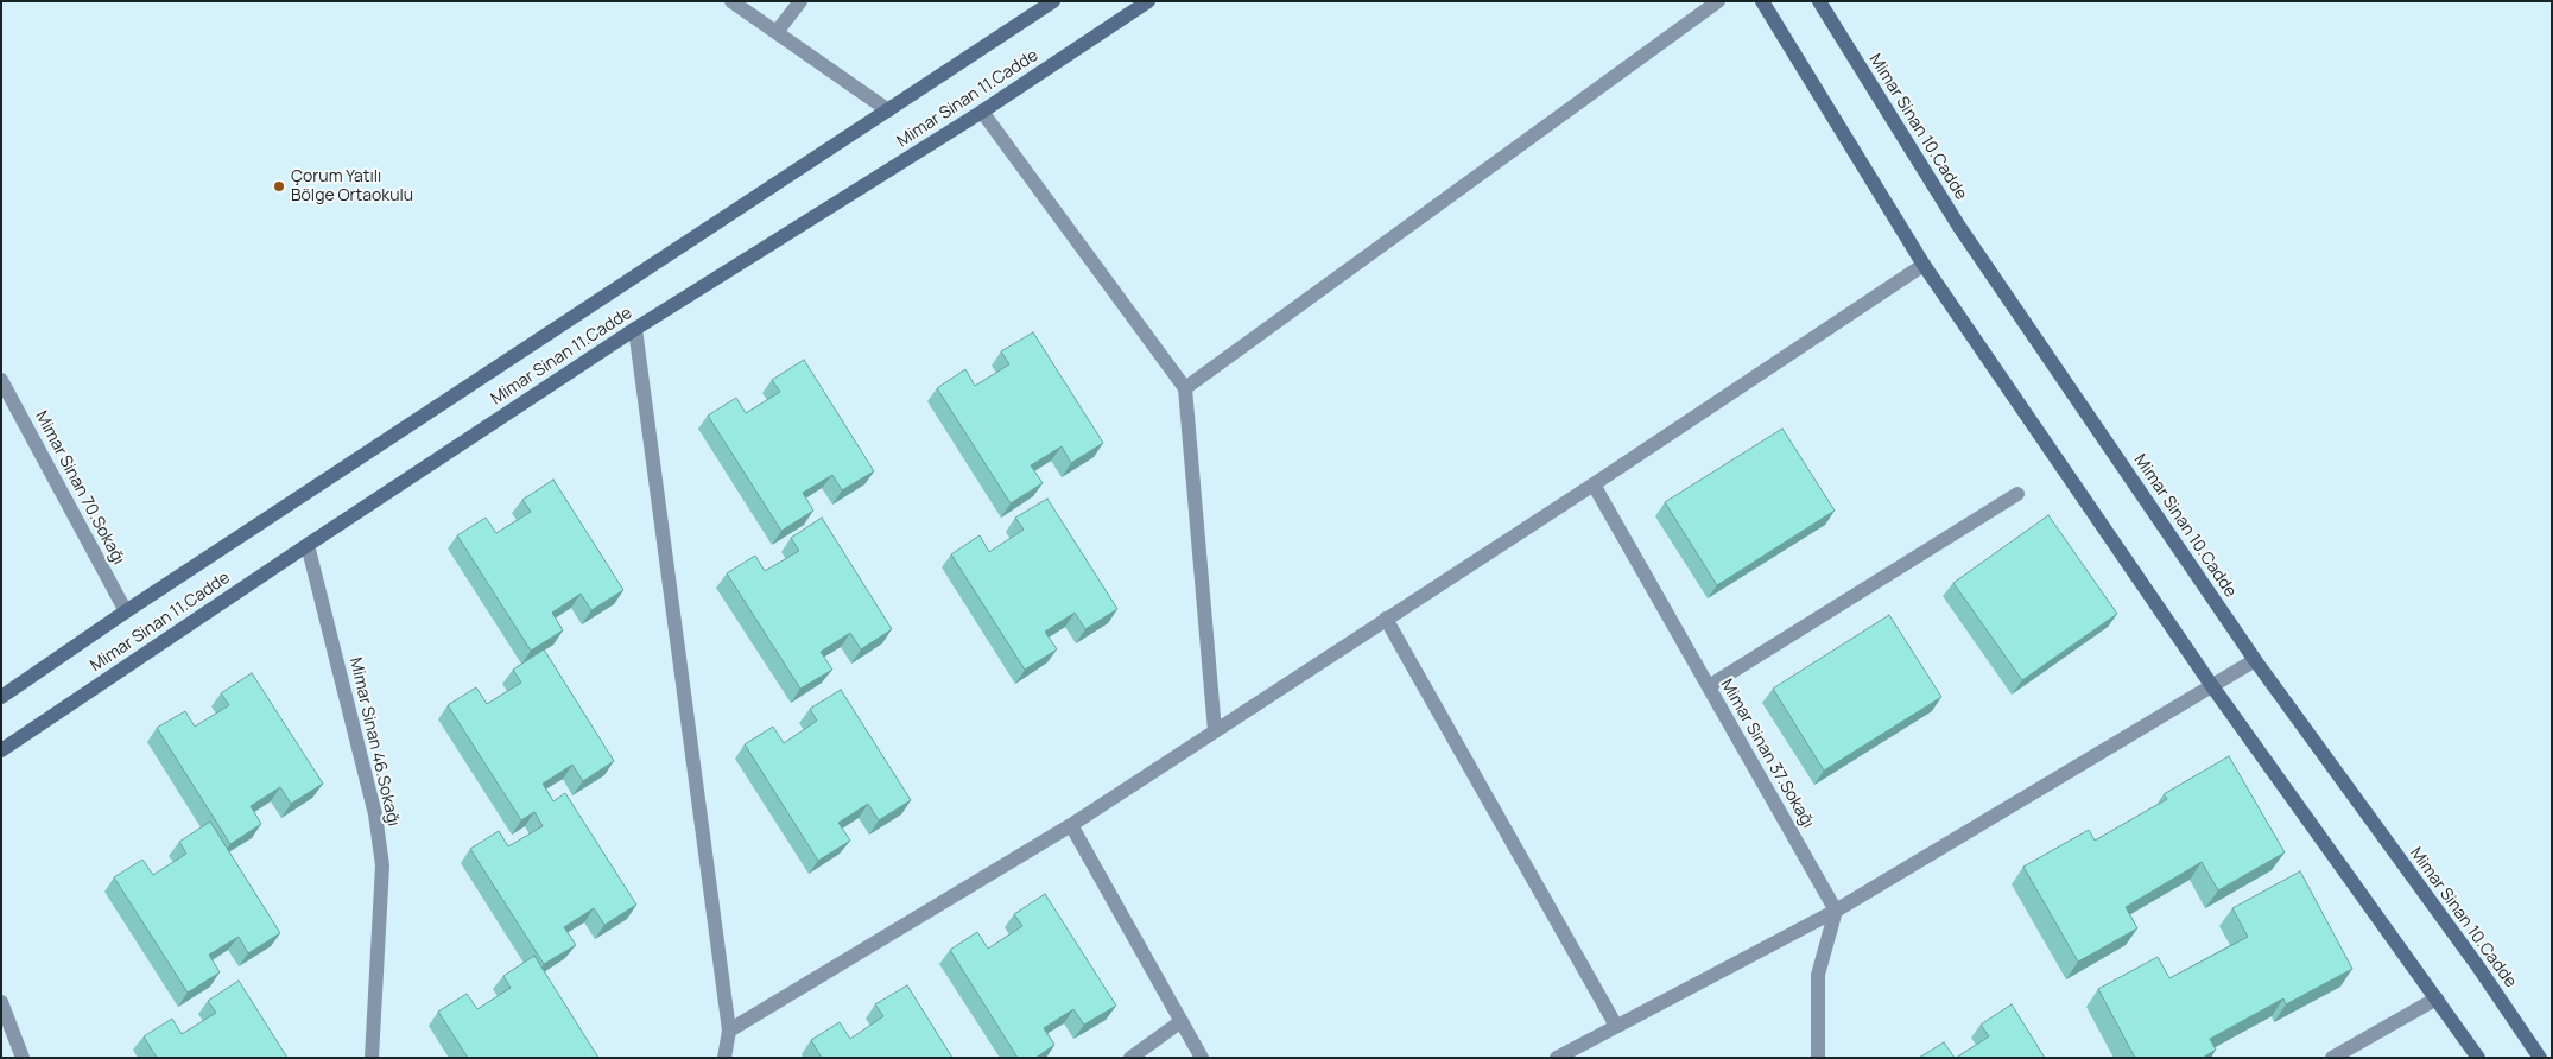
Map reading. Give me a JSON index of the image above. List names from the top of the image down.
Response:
{
  "streets": {
    "street": [
      "Mimar Sinan 11.Cadde",
      "Mimar Sinan 10.Cadde",
      "Mimar Sinan 70.Sokağı",
      "Mimar Sinan 46.Sokağı",
      "Mimar Sinan 37.Sokağı"
    ]
  },
  "crossings": [
    ["Mimar Sinan 11.Cadde", "Mimar Sinan 70.Sokağı"],
    ["Mimar Sinan 11.Cadde", "Mimar Sinan 46.Sokağı"]
  ],
  "places": ["Çorum Yatılı Bölge Ortaokulu"]
}
